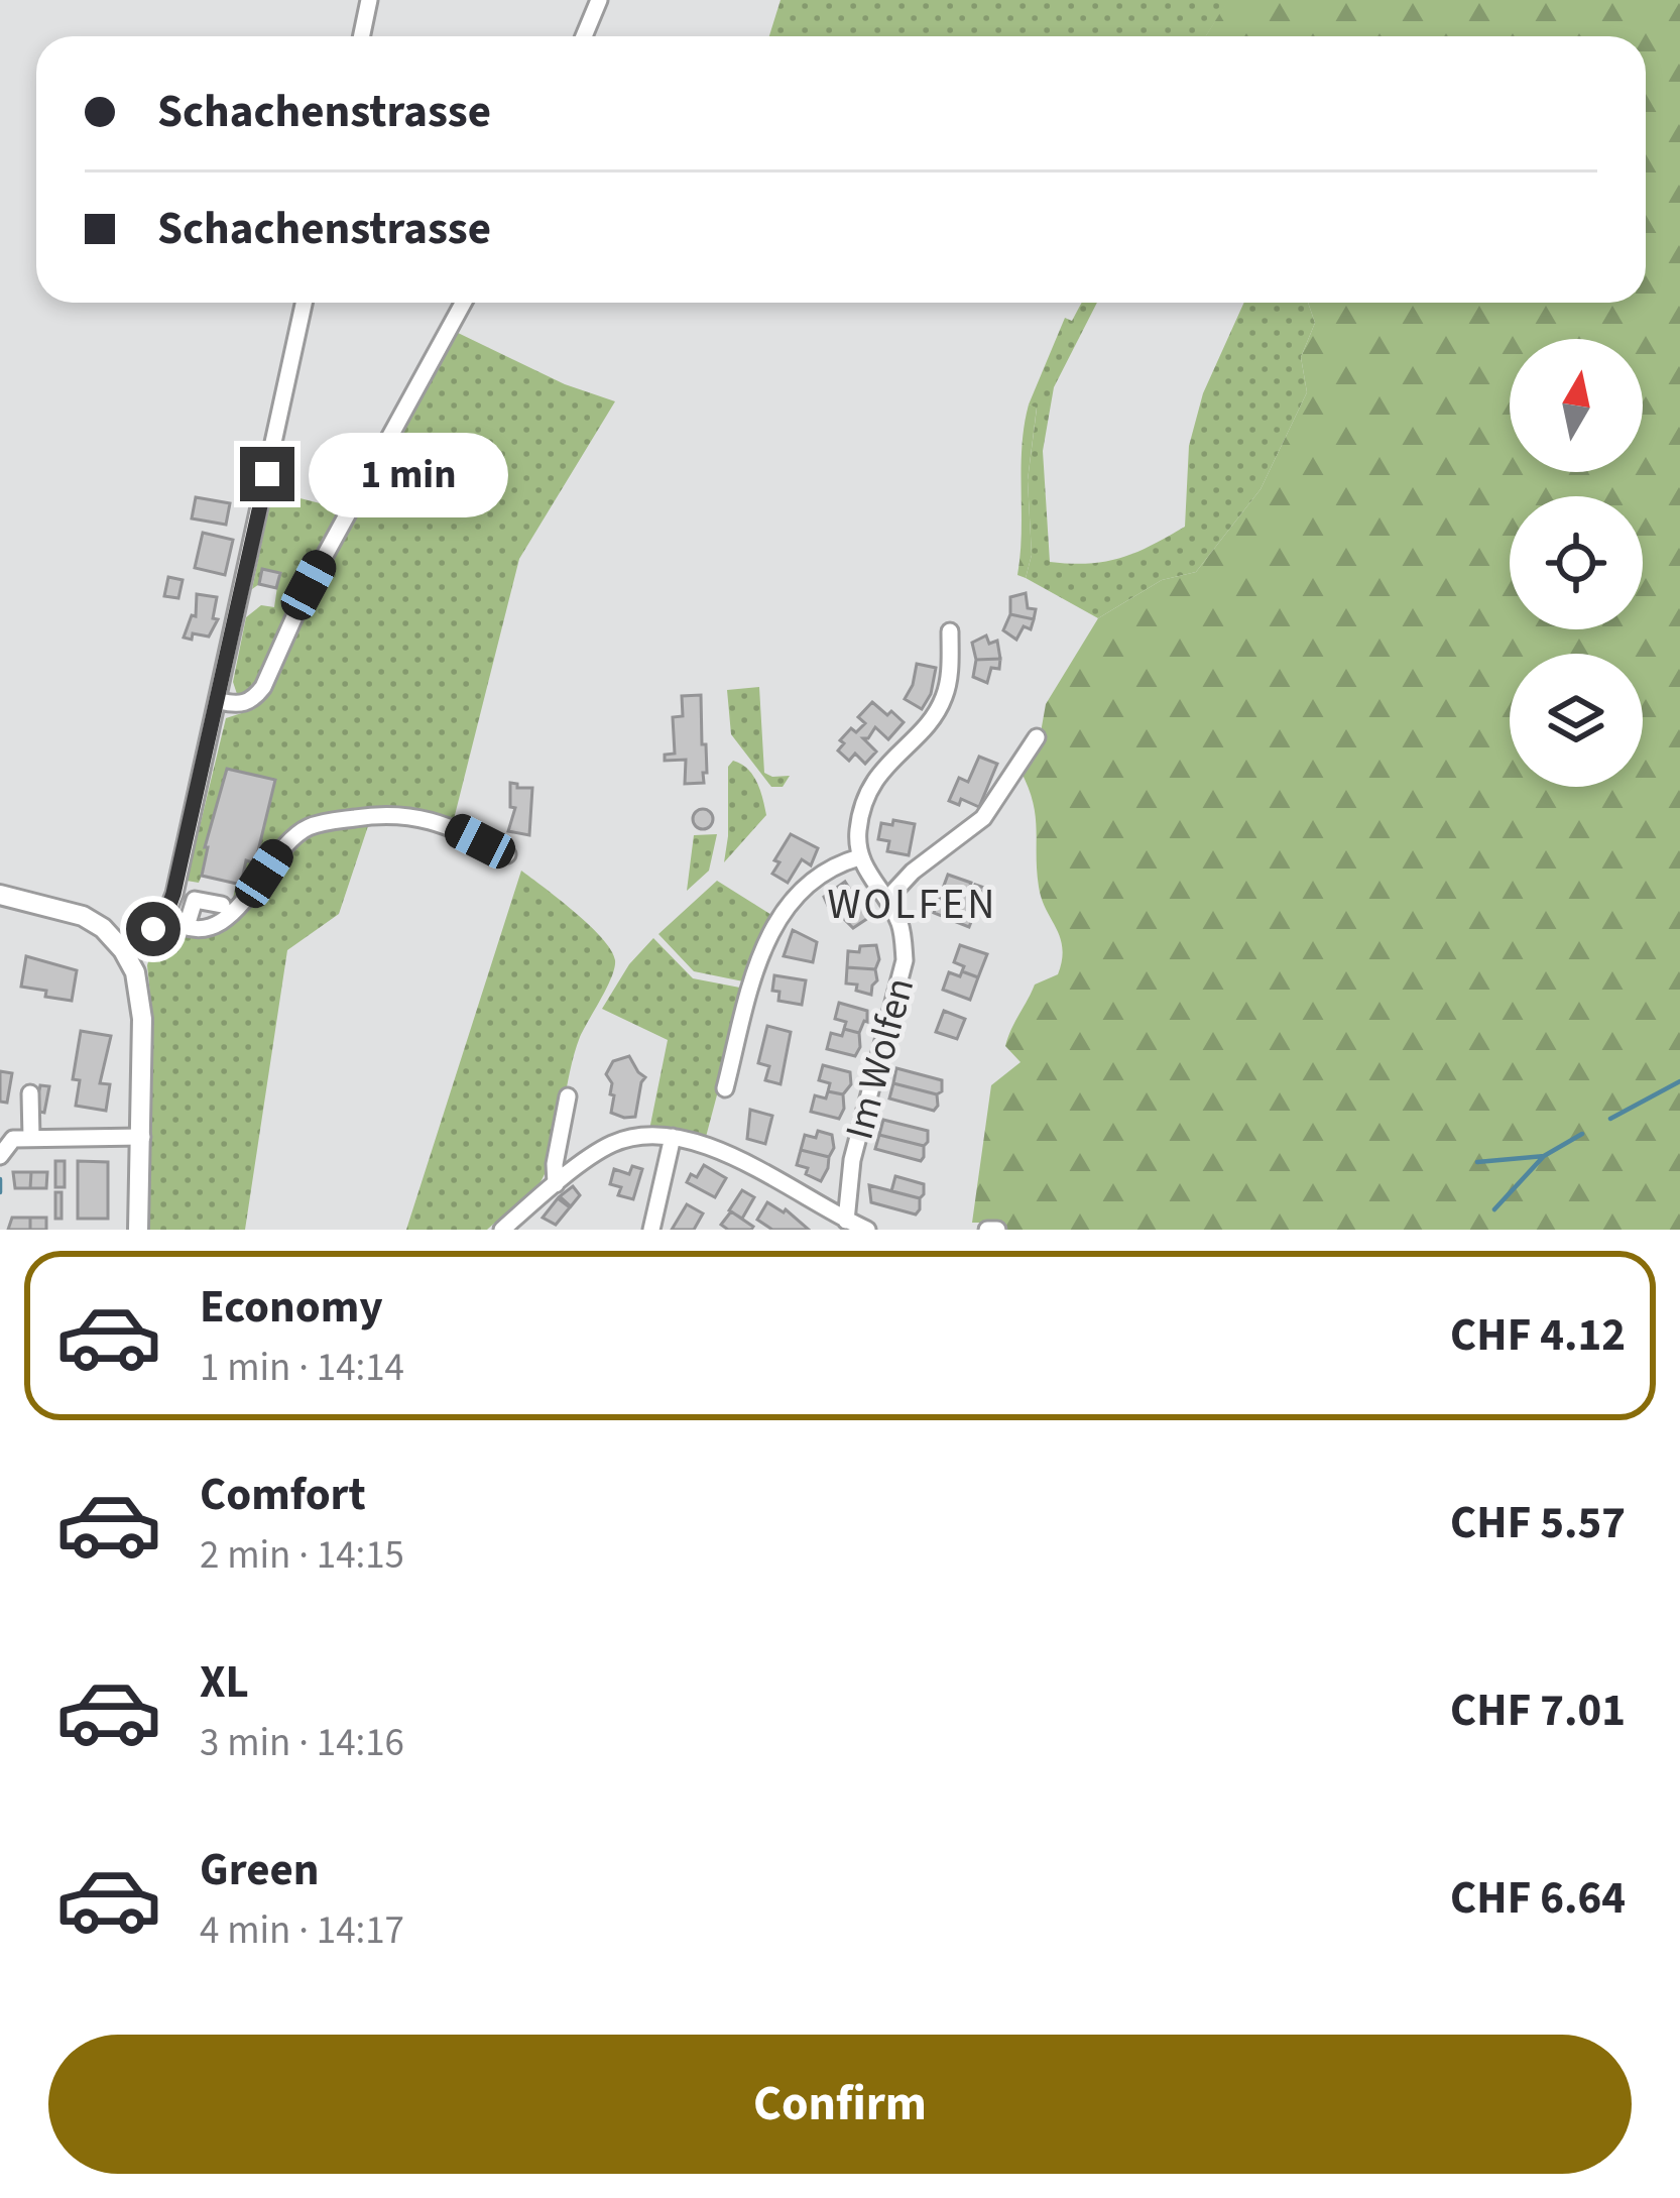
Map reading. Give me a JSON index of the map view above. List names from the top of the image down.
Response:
{
  "streets": {
    "street": ["Im Wolfen"]
  },
  "districts": ["WOLFEN"],
  "north": "top",
  "page": {
    "banner": ["Schachenstrasse", "Schachenstrasse"],
    "bubble": "1 min",
    "list": [
      {
        "name": "Economy",
        "note": "1 min · 14:14",
        "value": "CHF 4.12"
      },
      {
        "name": "Comfort",
        "note": "2 min · 14:15",
        "value": "CHF 5.57"
      },
      {
        "name": "XL",
        "note": "3 min · 14:16",
        "value": "CHF 7.01"
      },
      {
        "name": "Green",
        "note": "4 min · 14:17",
        "value": "CHF 6.64"
      }
    ],
    "buttons": "Confirm"
  }
}
